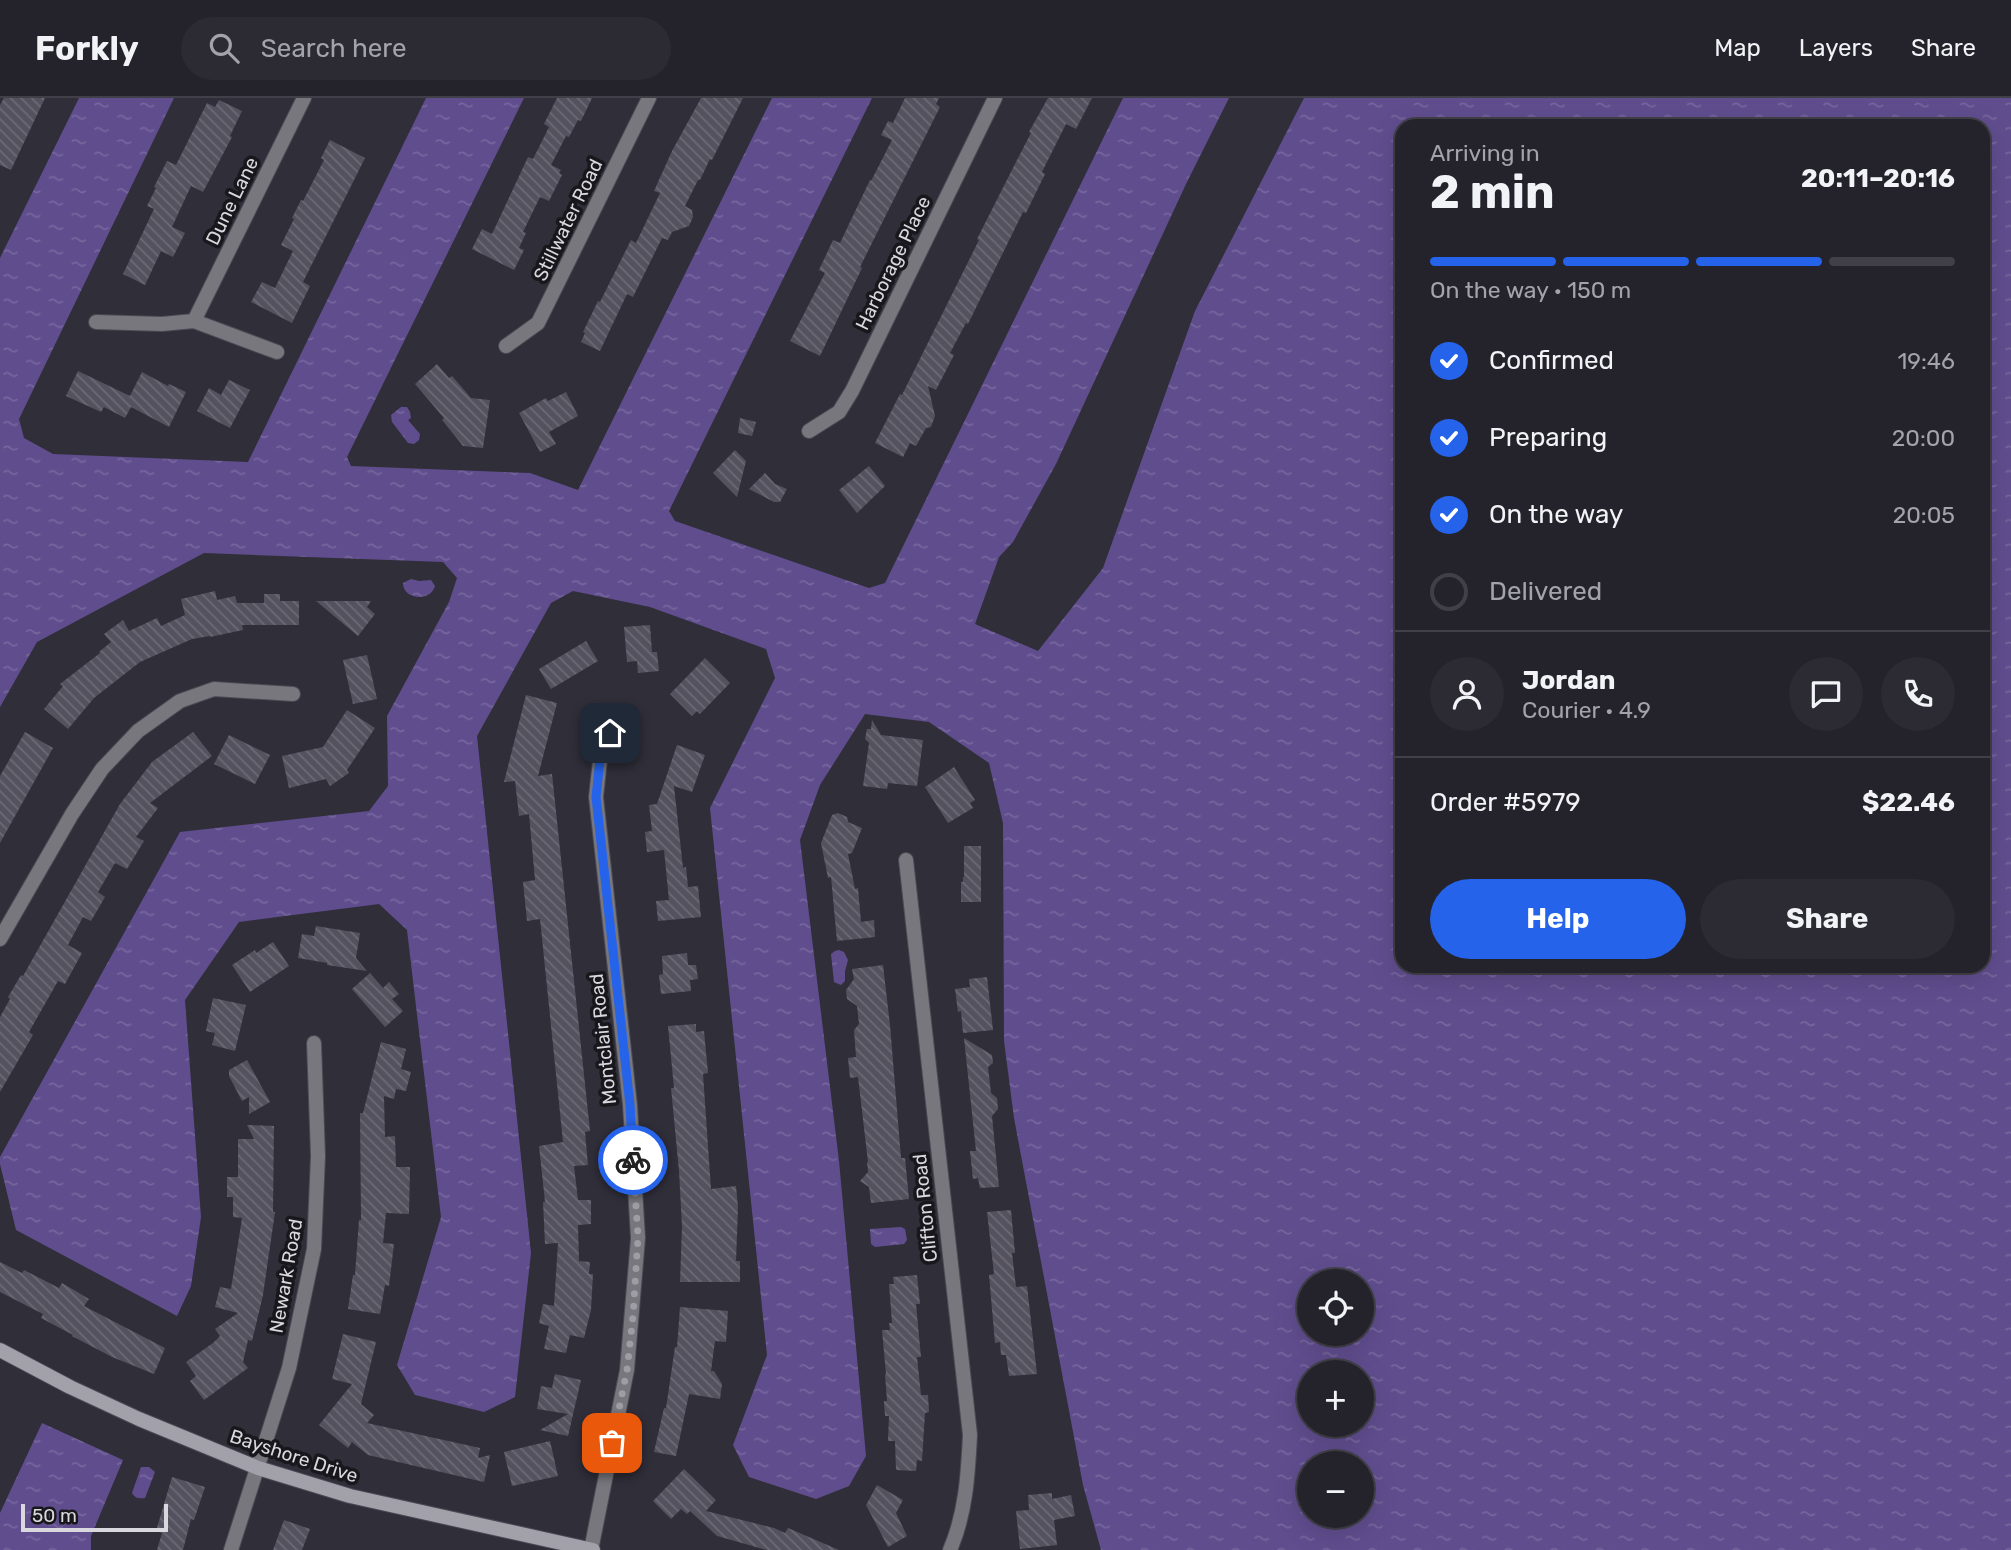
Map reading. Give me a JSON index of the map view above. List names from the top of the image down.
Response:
{
  "streets": {
    "street": [
      "Dune Lane",
      "Stillwater Road",
      "Harborage Place",
      "Montclair Road",
      "Clifton Road",
      "Newark Road",
      "Bayshore Drive"
    ]
  },
  "crossings": [
    ["Montclair Road", "Bayshore Drive"],
    ["Newark Road", "Bayshore Drive"]
  ],
  "scale_bar": "50 m",
  "page": {
    "header": "Forkly",
    "search": "Search here",
    "nav": ["Map", "Layers", "Share"],
    "heading": ["2 min", "Arriving in", "20:11–20:16"],
    "panel": [
      "Jordan",
      "Courier · 4.9",
      "Order #5979",
      "$22.46"
    ],
    "bar": "On the way · 150 m",
    "list": [
      ["Confirmed", "19:46"],
      ["Preparing", "20:00"],
      ["On the way", "20:05"],
      "Delivered"
    ],
    "buttons": ["Help", "Share"],
    "map_buttons": ["+", "−"],
    "scale": "50 m"
  }
}
